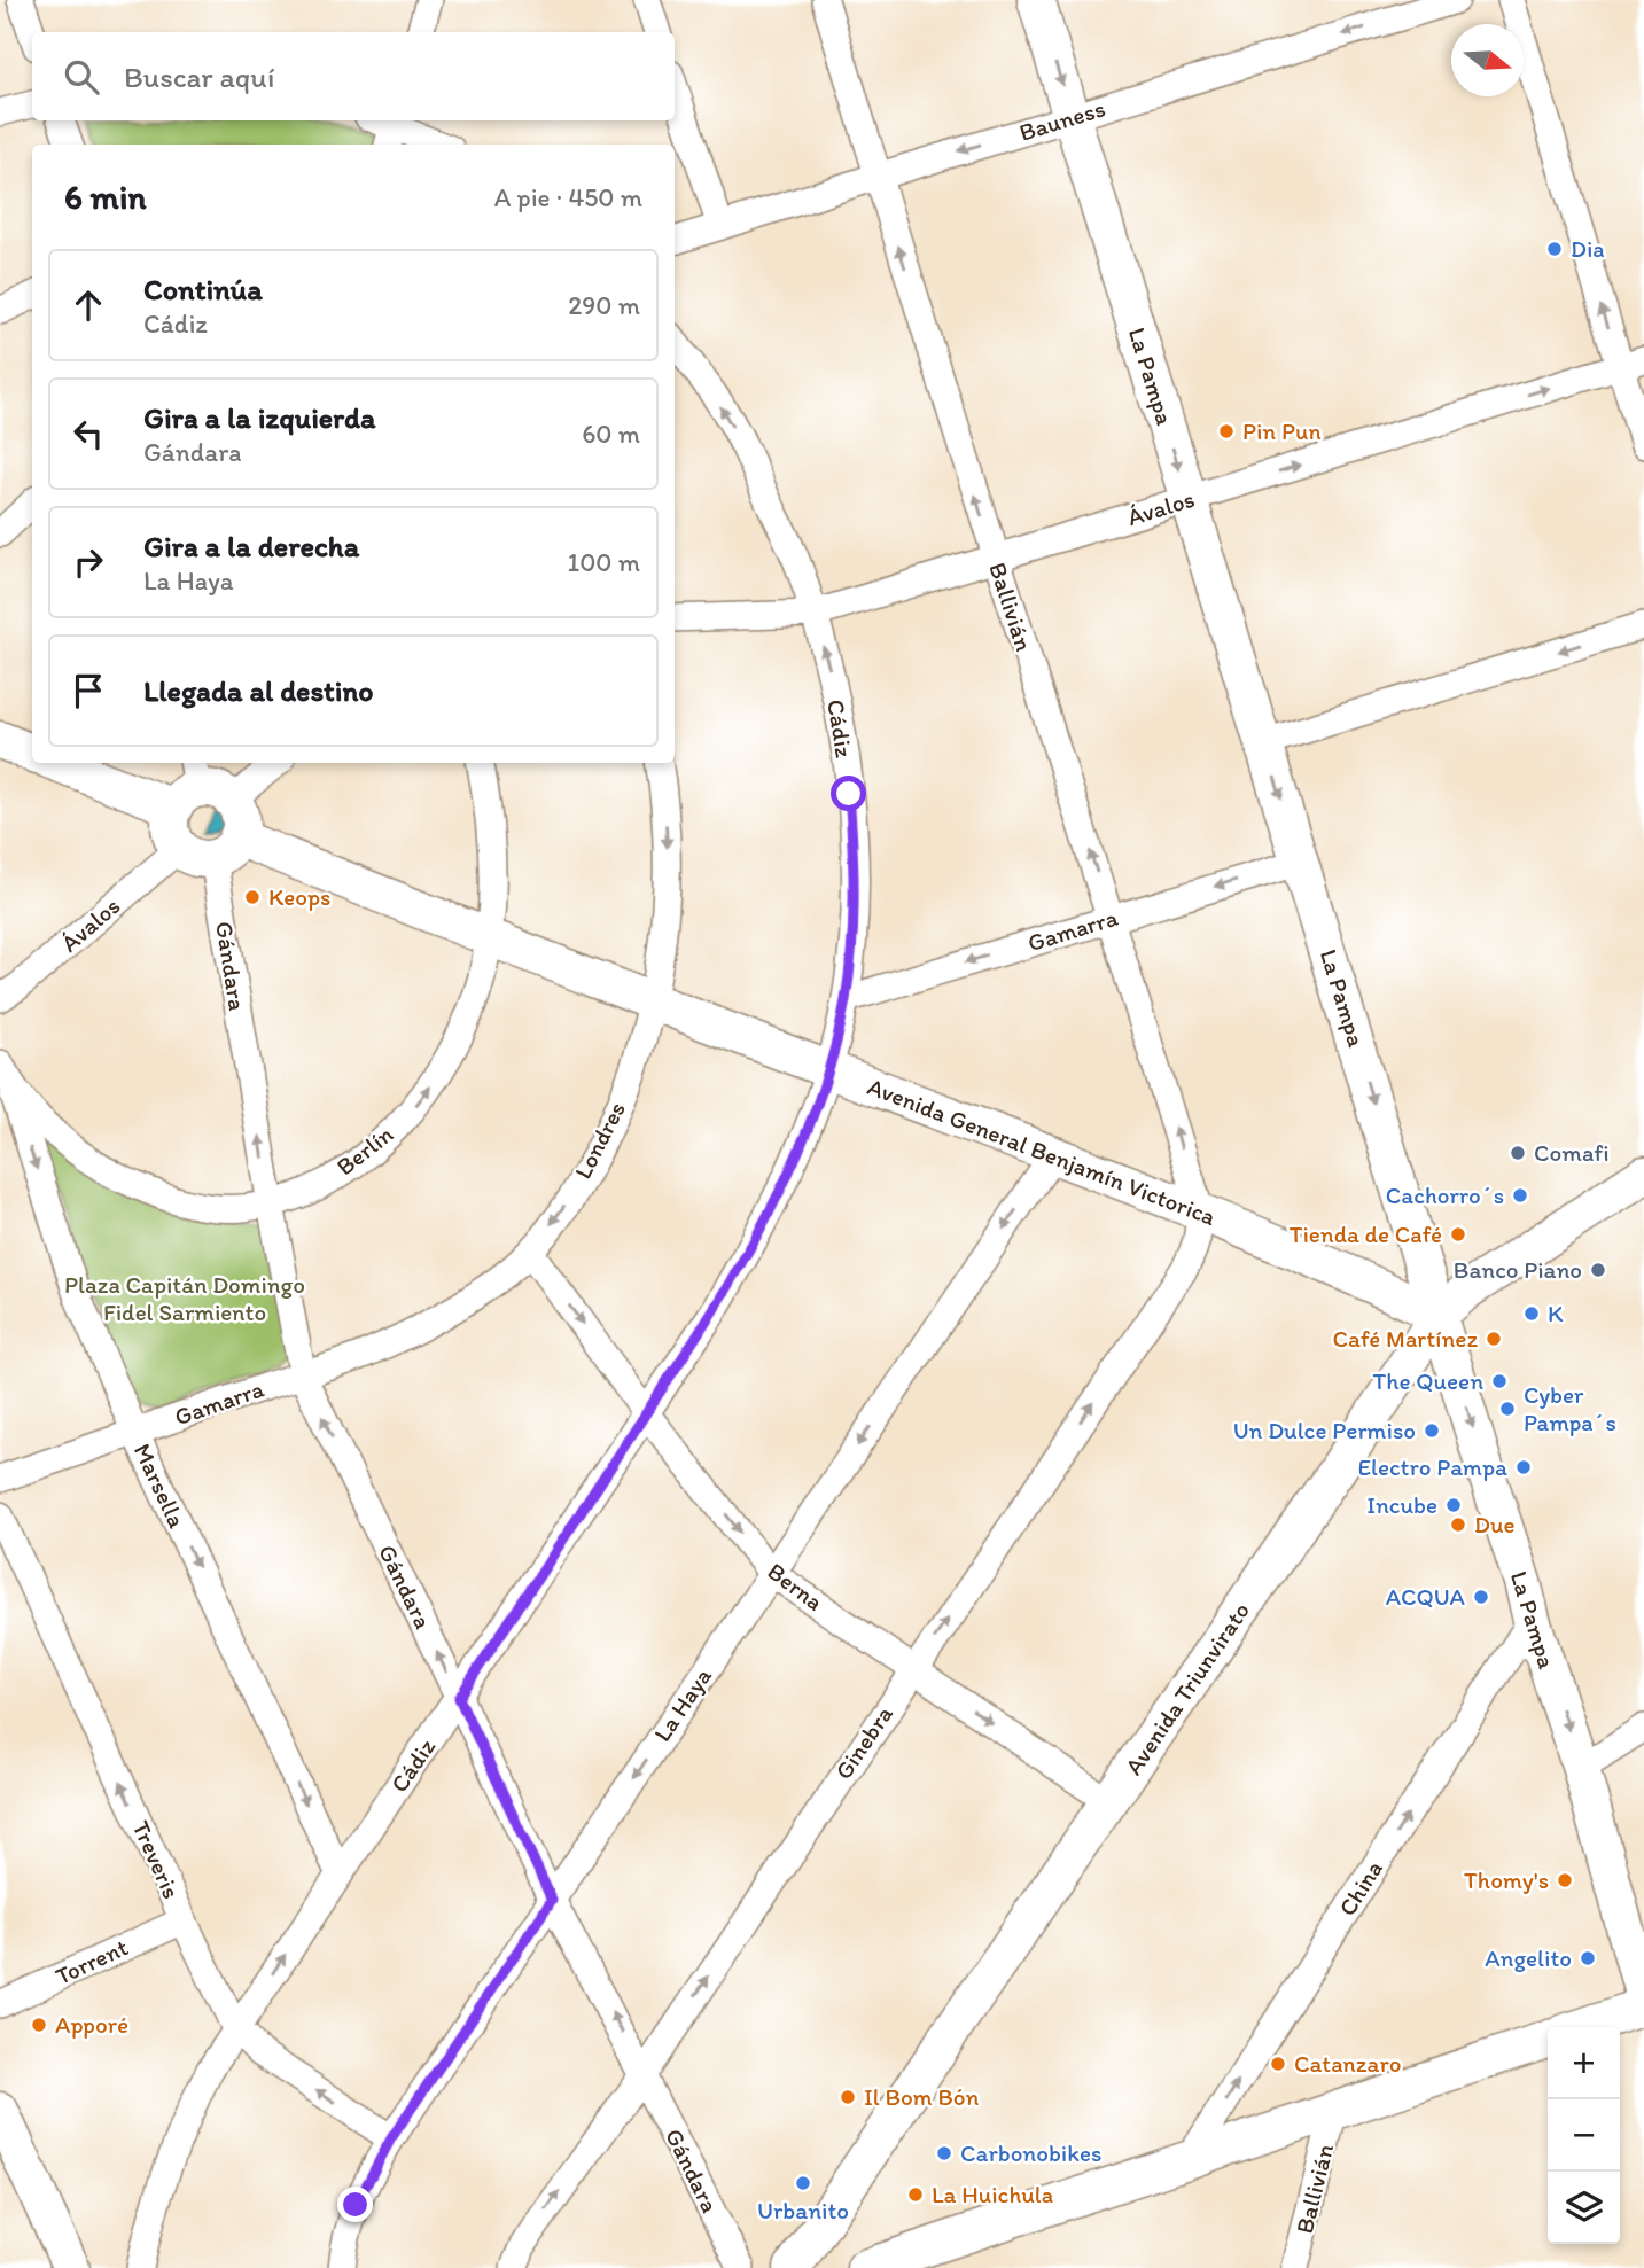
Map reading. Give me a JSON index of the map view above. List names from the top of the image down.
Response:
{
  "streets": {
    "street": [
      "Bauness",
      "La Pampa",
      "Ávalos",
      "Ballivián",
      "Cádiz",
      "Gamarra",
      "Gándara",
      "Londres",
      "Berlín",
      "Avenida General Benjamín Victorica",
      "Marsella",
      "Berna",
      "Avenida Triunvirato",
      "La Haya",
      "Ginebra",
      "Treveris",
      "China",
      "Torrent"
    ]
  },
  "crossings": [
    ["Bauness", "La Pampa"],
    ["Bauness", "Ballivián"],
    ["La Pampa", "Ávalos"],
    ["La Pampa", "Gamarra"],
    ["La Pampa", "Avenida General Benjamín Victorica"],
    ["La Pampa", "Avenida Triunvirato"],
    ["La Pampa", "China"],
    ["Ávalos", "Ballivián"],
    ["Ávalos", "Cádiz"],
    ["Ávalos", "Gándara"],
    ["Ávalos", "Avenida General Benjamín Victorica"],
    ["Ballivián", "Gamarra"],
    ["Ballivián", "Avenida General Benjamín Victorica"],
    ["Ballivián", "Ginebra"],
    ["Cádiz", "Gamarra"],
    ["Cádiz", "Gándara"],
    ["Cádiz", "Avenida General Benjamín Victorica"],
    ["Cádiz", "Marsella"],
    ["Cádiz", "Berna"],
    ["Cádiz", "Treveris"],
    ["Gamarra", "Gándara"],
    ["Gamarra", "Londres"],
    ["Gamarra", "Marsella"],
    ["Gándara", "Londres"],
    ["Gándara", "Berlín"],
    ["Gándara", "Avenida General Benjamín Victorica"],
    ["Gándara", "La Haya"],
    ["Gándara", "Ginebra"],
    ["Londres", "Avenida General Benjamín Victorica"],
    ["Londres", "Berna"],
    ["Berlín", "Avenida General Benjamín Victorica"],
    ["Berlín", "Marsella"],
    ["Avenida General Benjamín Victorica", "Avenida Triunvirato"],
    ["Avenida General Benjamín Victorica", "La Haya"],
    ["Avenida General Benjamín Victorica", "Ginebra"],
    ["Berna", "Avenida Triunvirato"],
    ["Berna", "La Haya"],
    ["Berna", "Ginebra"],
    ["La Haya", "Treveris"],
    ["Treveris", "Torrent"]
  ],
  "one_way": [
    "Bauness",
    "La Pampa",
    "Ávalos",
    "Ballivián",
    "Cádiz",
    "Gamarra",
    "Gándara",
    "Londres",
    "Berlín",
    "Marsella",
    "Berna",
    "La Haya",
    "Ginebra",
    "Treveris",
    "China"
  ],
  "parks": ["Plaza Capitán Domingo Fidel Sarmiento"],
  "places": [
    "Dia",
    "Pin Pun",
    "Keops",
    "Comafi",
    "Cachorro´s",
    "Tienda de Café",
    "Banco Piano",
    "K",
    "Café Martínez",
    "The Queen",
    "Cyber Pampa´s",
    "Un Dulce Permiso",
    "Electro Pampa",
    "Incube",
    "Due",
    "ACQUA",
    "Thomy's",
    "Angelito",
    "Apporé",
    "Catanzaro",
    "Il Bom Bón",
    "Carbonobikes",
    "Urbanito",
    "La Huichula"
  ],
  "north": "right",
  "page": {
    "search": "Buscar aquí",
    "heading": ["6 min", "A pie · 450 m"],
    "list": [
      ["Continúa", "Cádiz", "290 m"],
      ["Gira a la izquierda", "Gándara", "60 m"],
      ["Gira a la derecha", "La Haya", "100 m"],
      "Llegada al destino"
    ],
    "map_buttons": ["+", "−"]
  }
}
